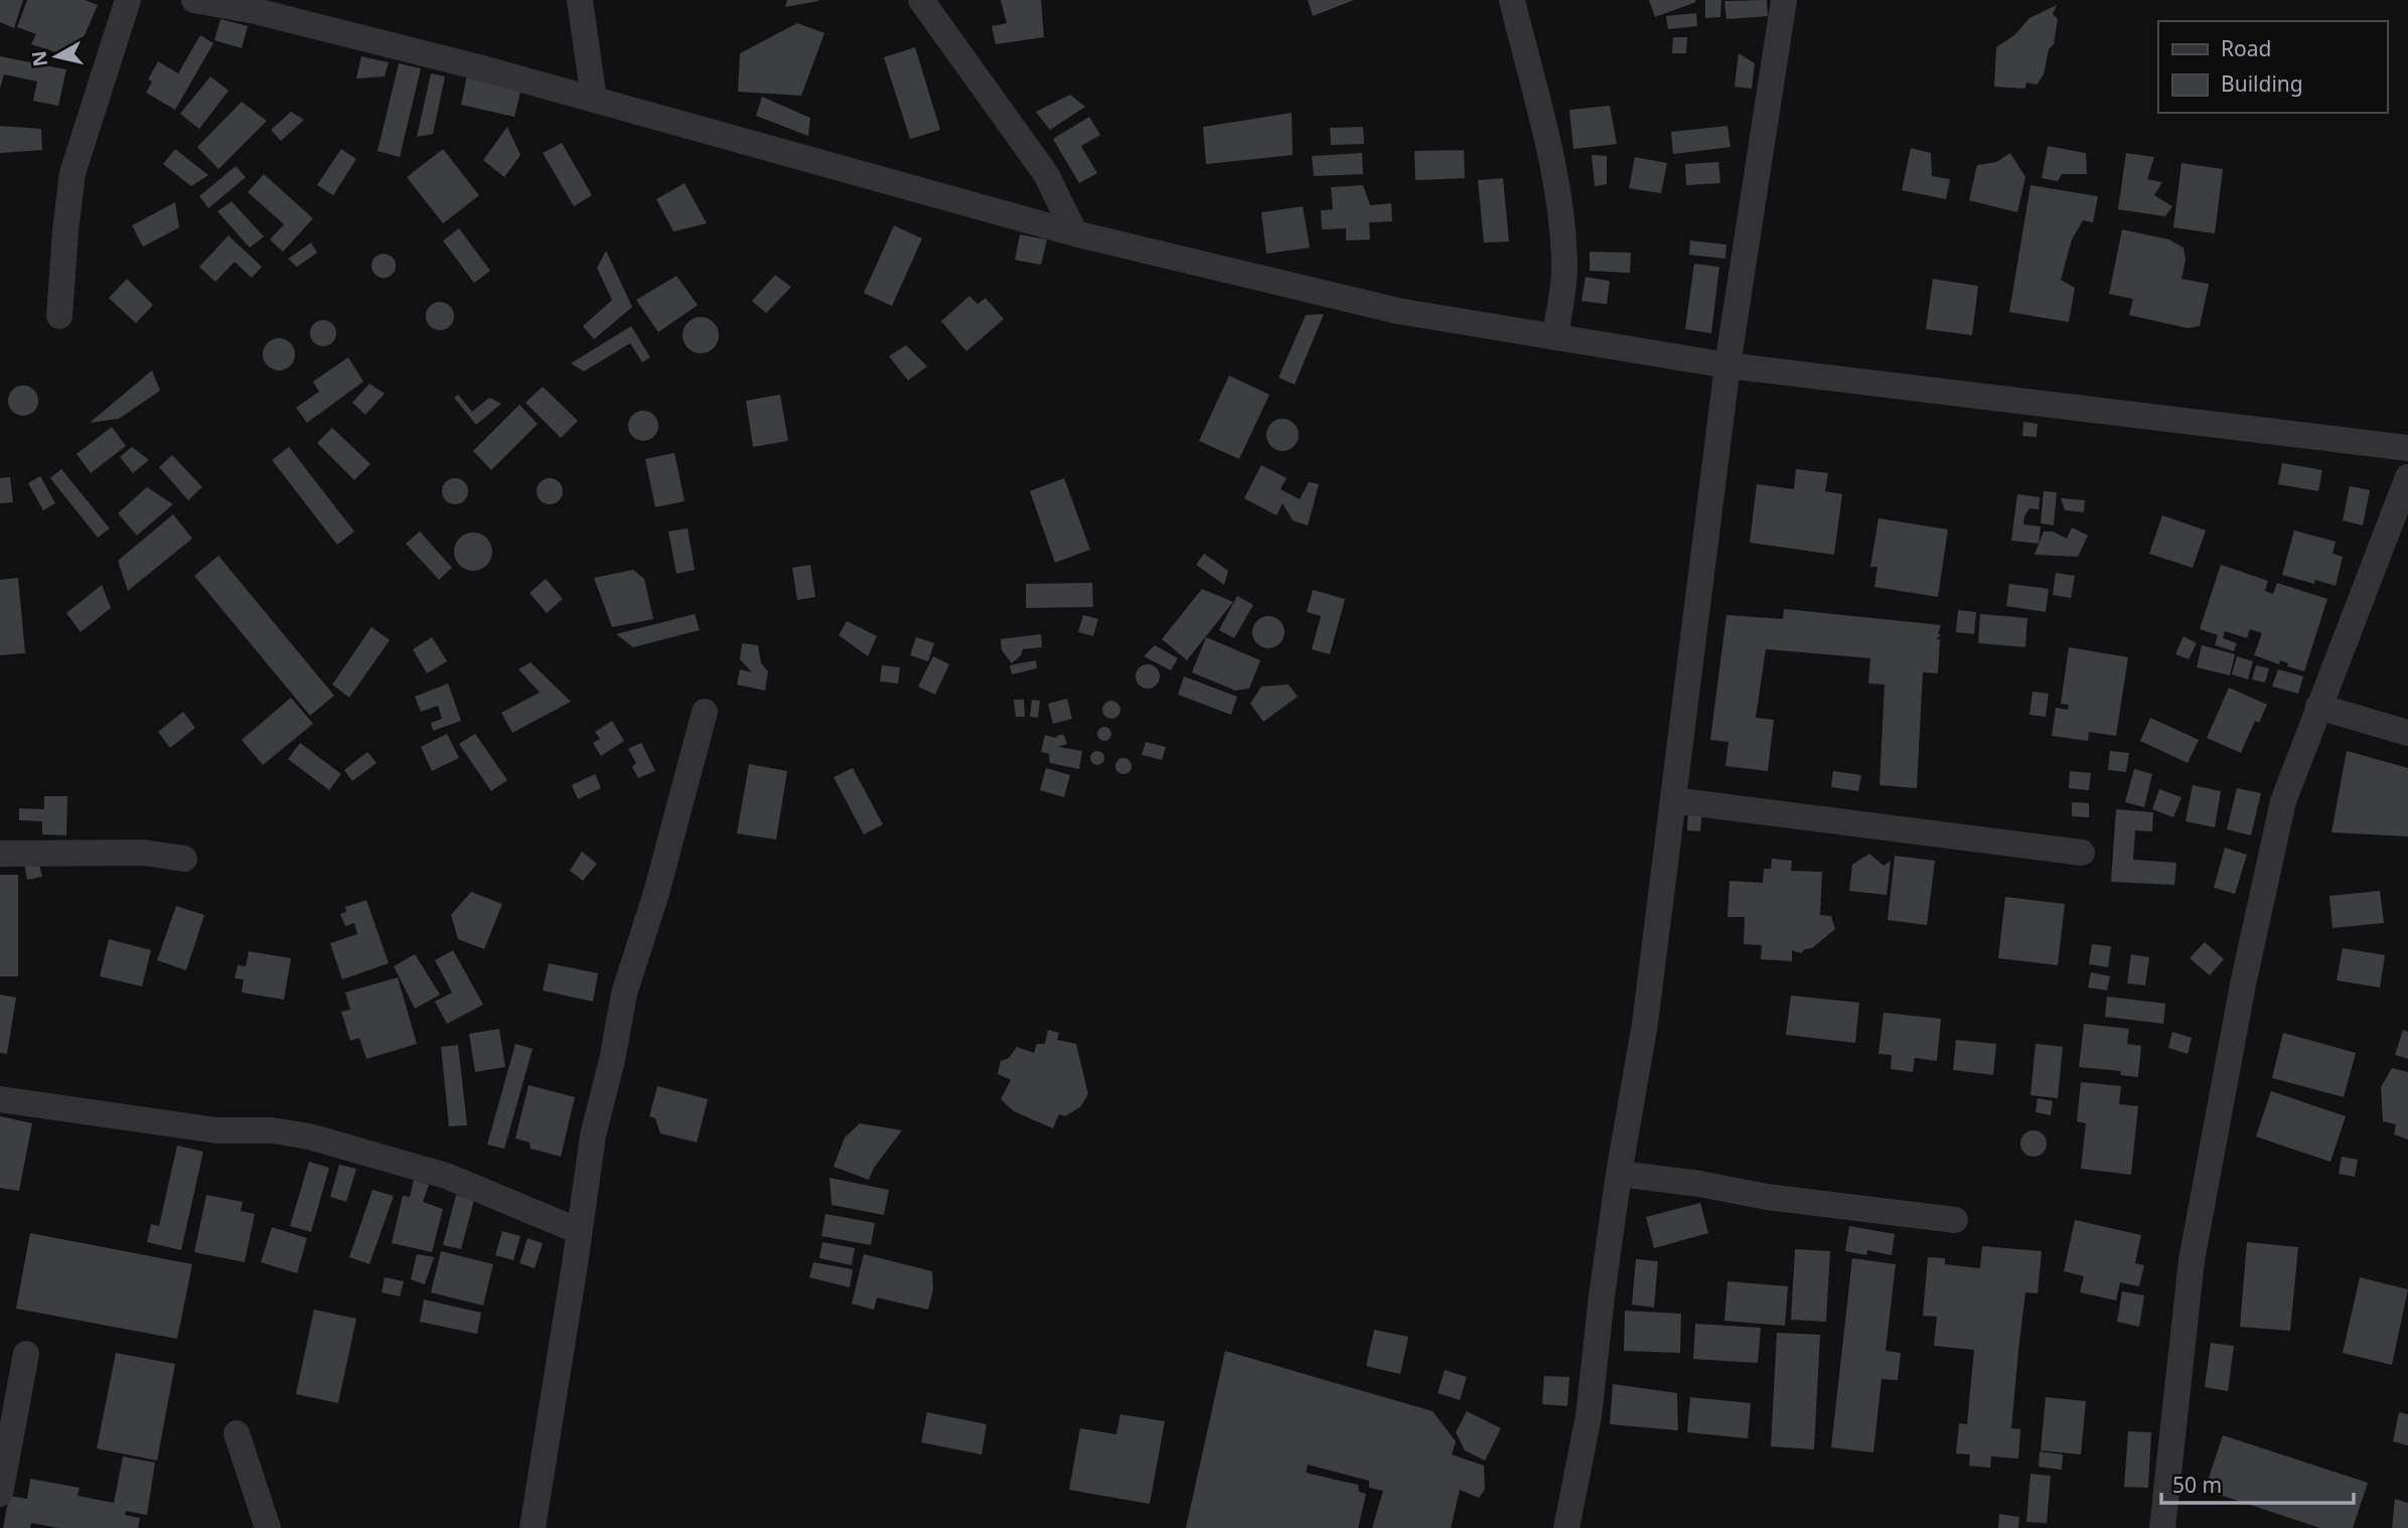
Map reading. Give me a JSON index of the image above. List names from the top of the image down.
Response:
{
  "legend": ["Road", "Building"],
  "scale_bar": "50 m",
  "north": "left"
}
